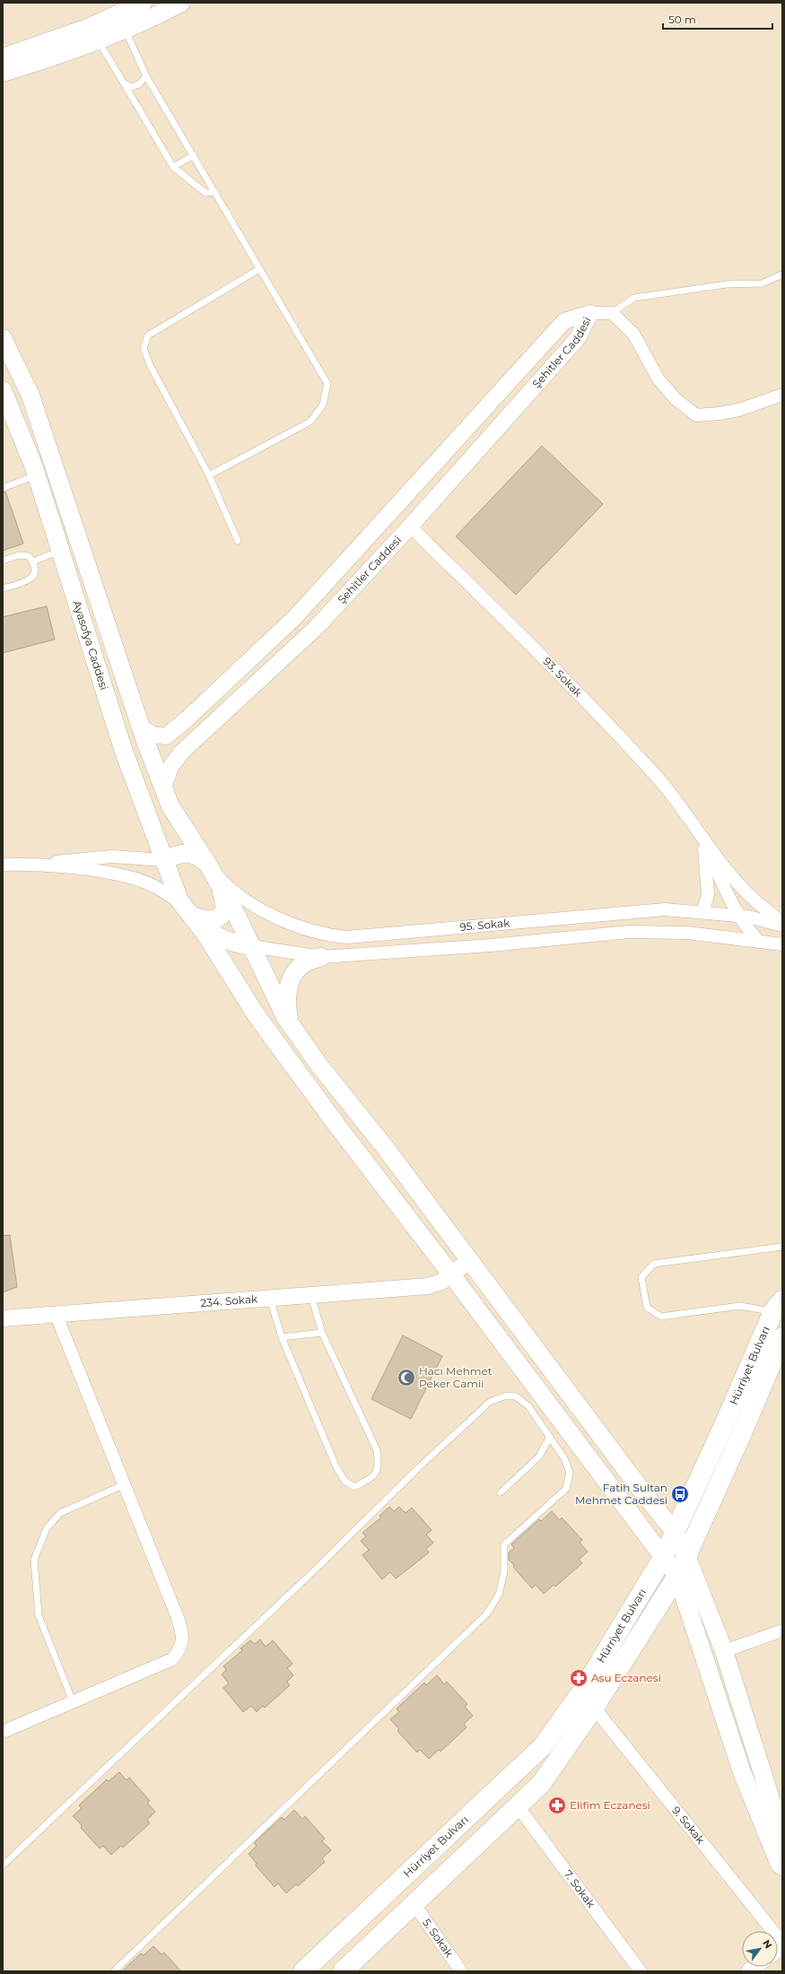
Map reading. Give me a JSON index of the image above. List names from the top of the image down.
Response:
{
  "streets": {
    "main road": ["Ayasofya Caddesi", "Hürriyet Bulvarı"],
    "street": [
      "Şehitler Caddesi",
      "93. Sokak",
      "95. Sokak",
      "234. Sokak",
      "9. Sokak",
      "7. Sokak",
      "5. Sokak"
    ]
  },
  "crossings": [
    ["Şehitler Caddesi", "93. Sokak"],
    ["Ayasofya Caddesi", "234. Sokak"],
    ["Ayasofya Caddesi", "Hürriyet Bulvarı"],
    ["Hürriyet Bulvarı", "9. Sokak"],
    ["Hürriyet Bulvarı", "7. Sokak"],
    ["Hürriyet Bulvarı", "5. Sokak"]
  ],
  "places": {
    "mosque": ["Hacı Mehmet Peker Camii"],
    "bus stop": ["Fatih Sultan Mehmet Caddesi"],
    "pharmacy": ["Asu Eczanesi", "Elifim Eczanesi"]
  },
  "scale_bar": "50 m",
  "north": "top right"
}
